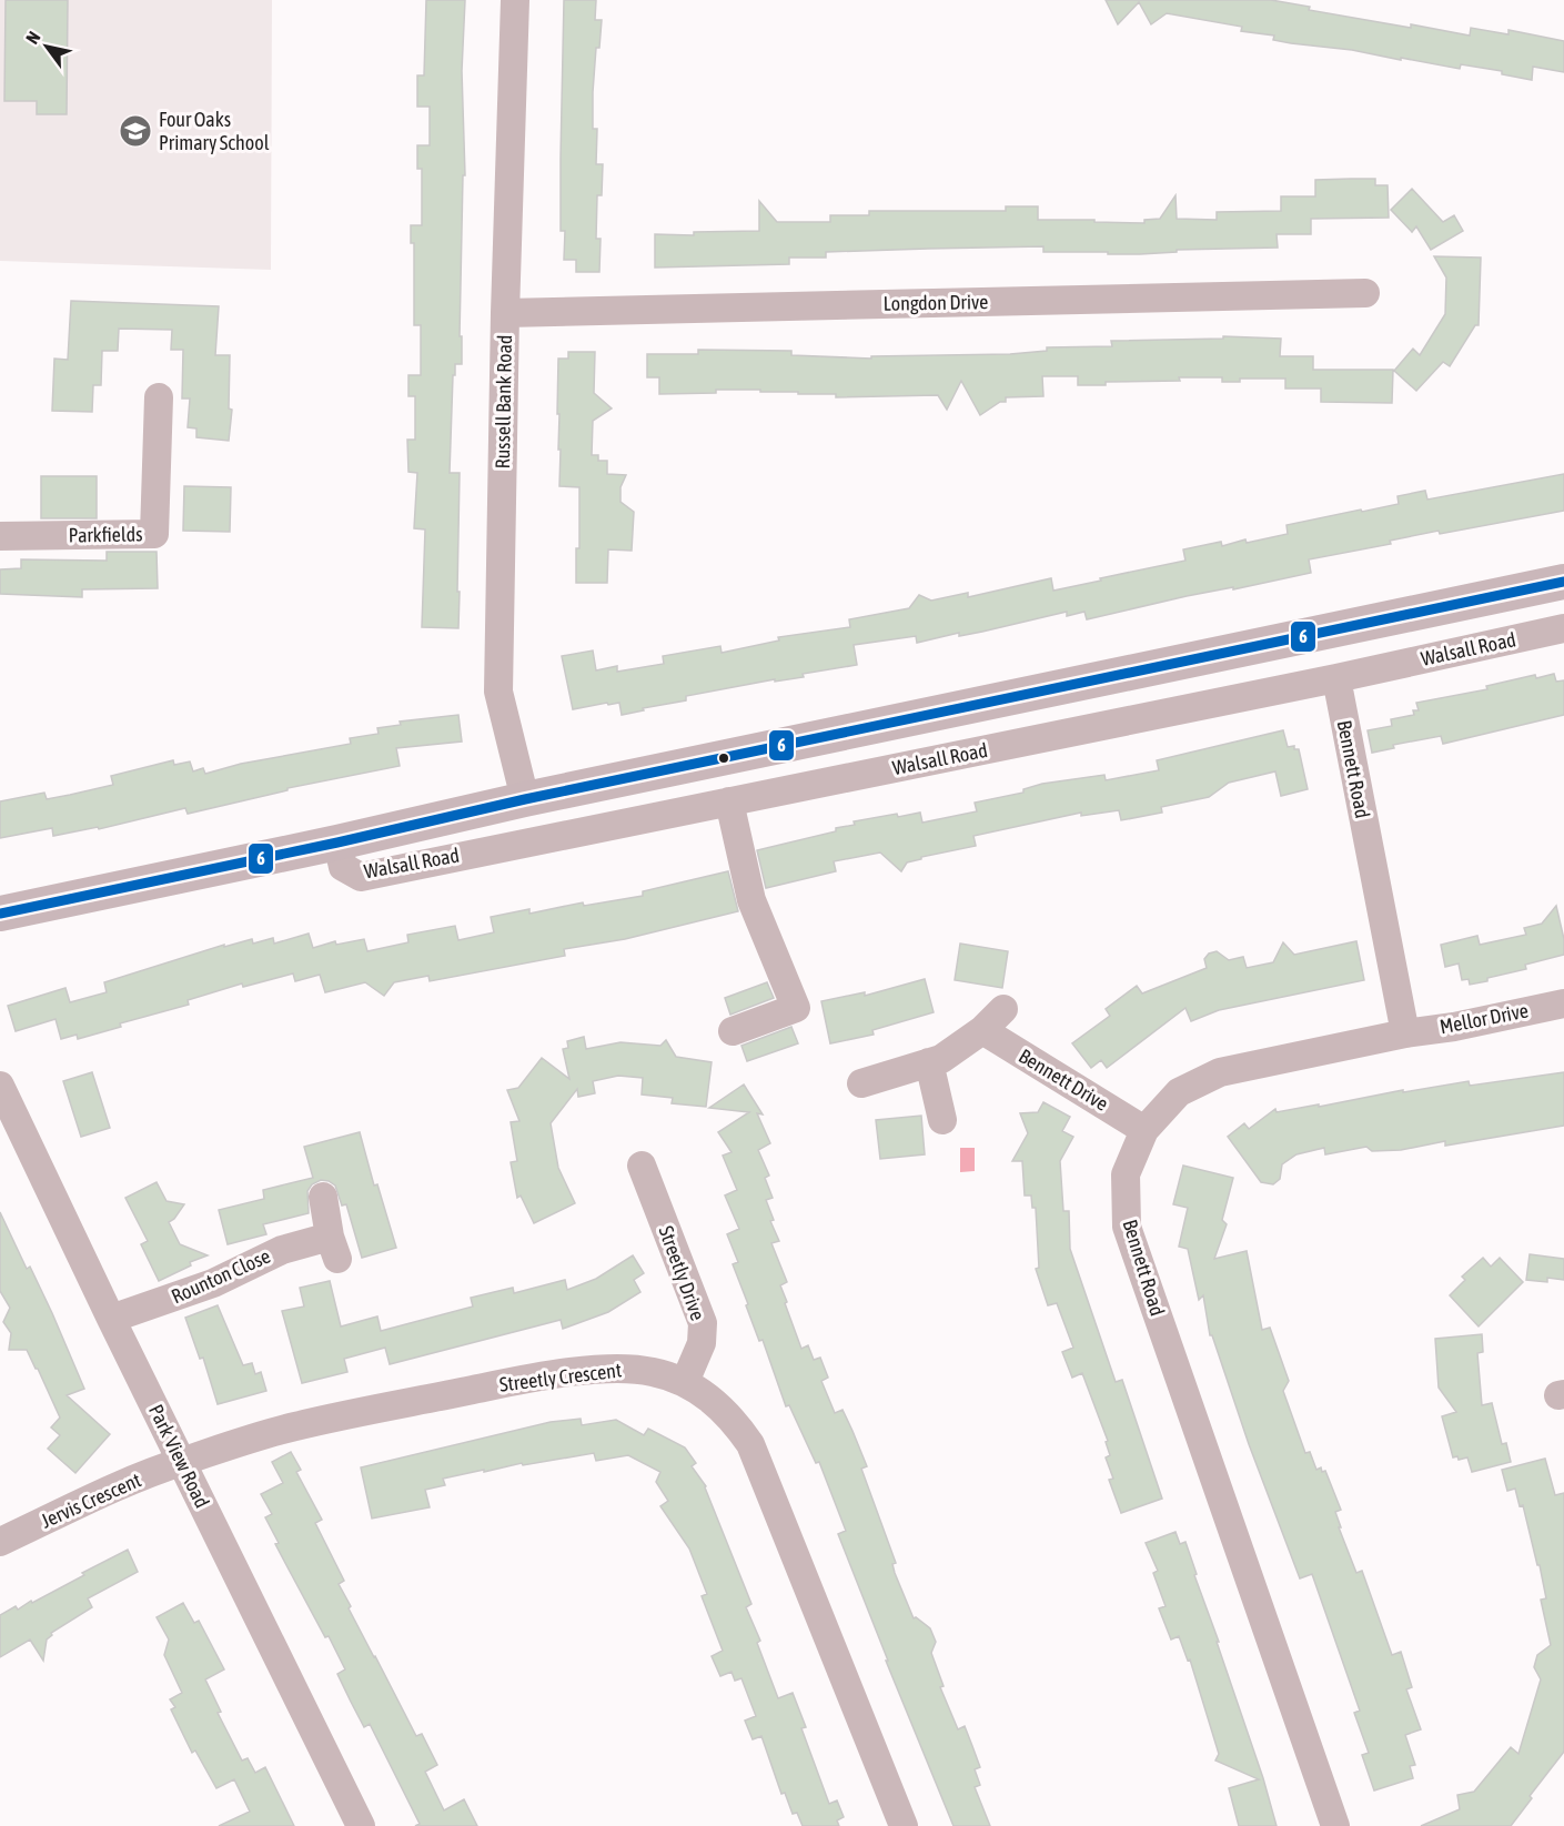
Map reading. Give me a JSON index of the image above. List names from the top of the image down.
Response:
{
  "streets": {
    "main road": ["Walsall Road"],
    "street": [
      "Longdon Drive",
      "Russell Bank Road",
      "Parkfields",
      "Bennett Road",
      "Mellor Drive",
      "Bennett Drive",
      "Streetly Drive",
      "Rounton Close",
      "Streetly Crescent",
      "Park View Road",
      "Jervis Crescent"
    ]
  },
  "crossings": [
    ["Longdon Drive", "Russell Bank Road"],
    ["Russell Bank Road", "Walsall Road"],
    ["Walsall Road", "Bennett Road"],
    ["Bennett Road", "Mellor Drive"],
    ["Bennett Road", "Bennett Drive"],
    ["Streetly Drive", "Streetly Crescent"],
    ["Rounton Close", "Park View Road"],
    ["Streetly Crescent", "Park View Road"],
    ["Streetly Crescent", "Jervis Crescent"],
    ["Park View Road", "Jervis Crescent"]
  ],
  "places": {
    "school or university": ["Four Oaks Primary School"]
  },
  "lines": ["transit line 6"],
  "north": "top left"
}
